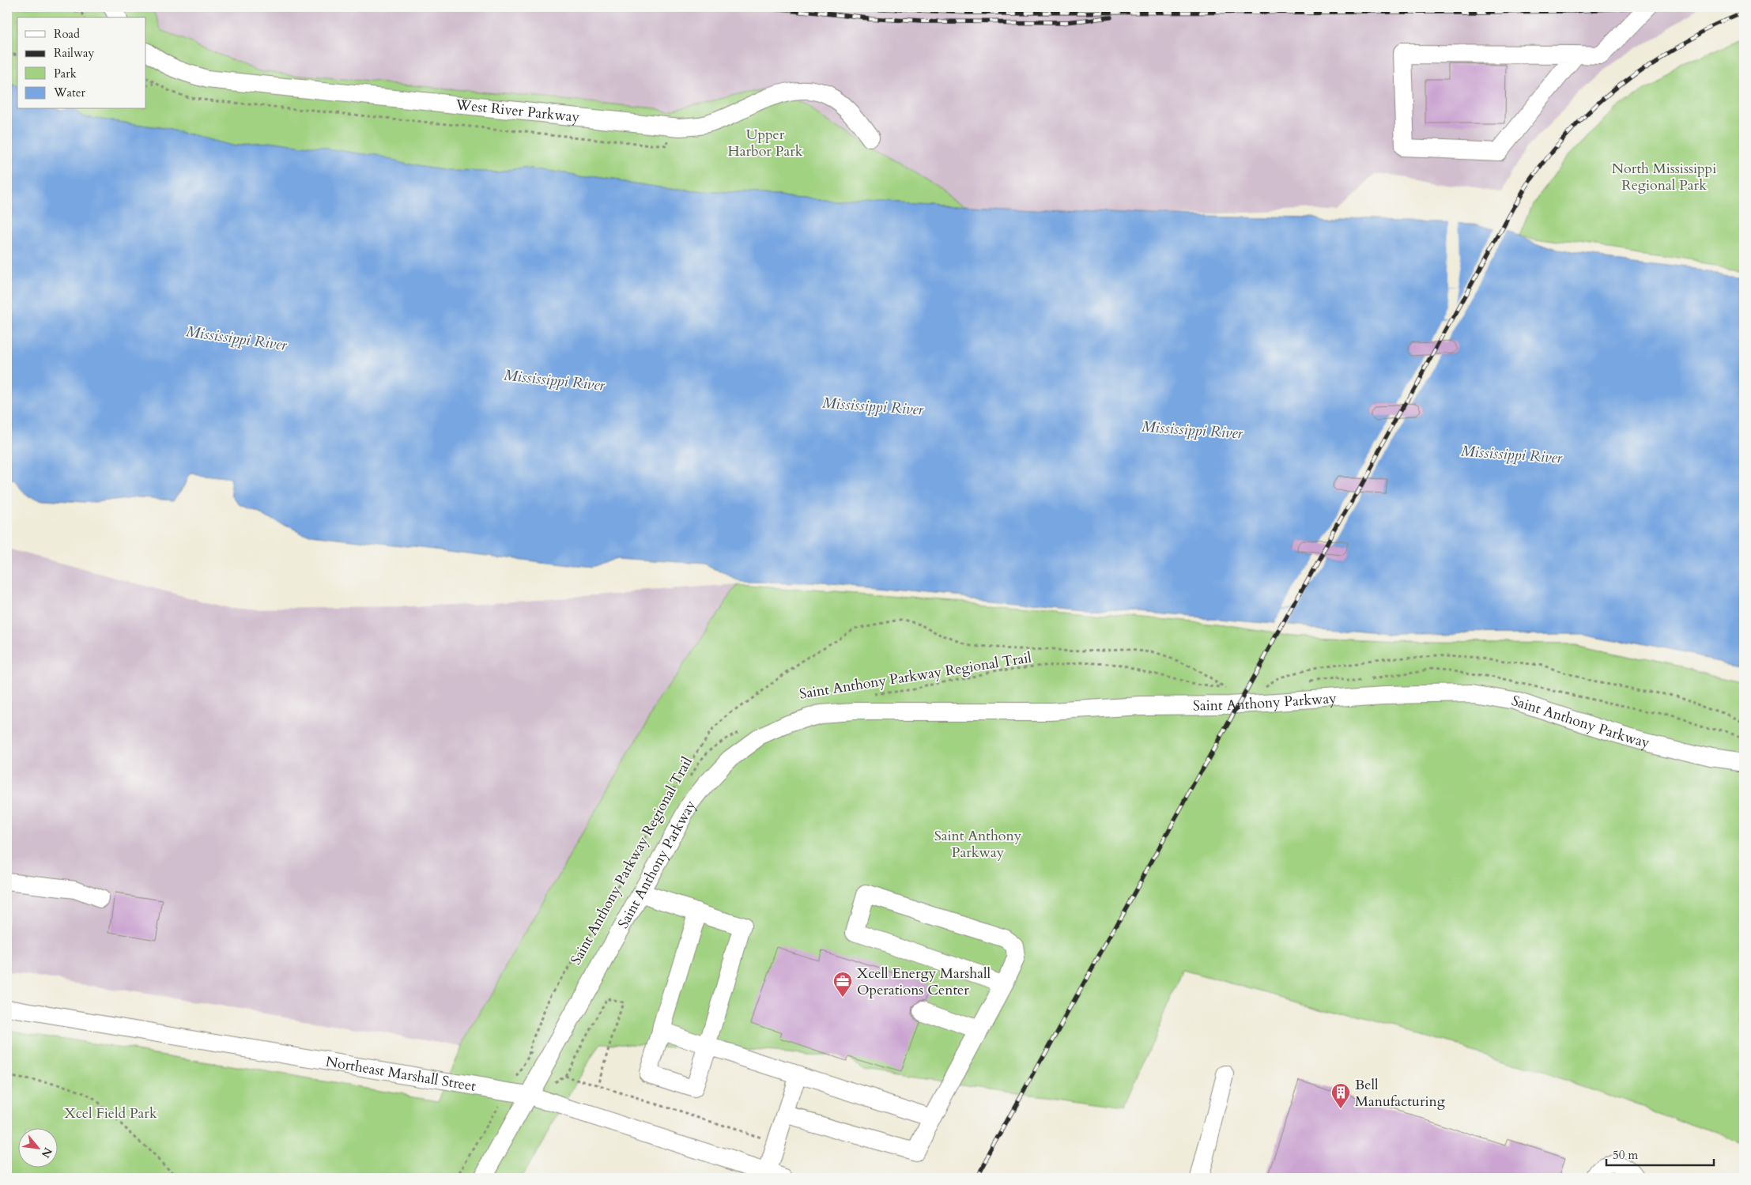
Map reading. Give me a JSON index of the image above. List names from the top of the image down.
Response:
{
  "streets": {
    "street": ["West River Parkway", "Saint Anthony Parkway", "Northeast Marshall Street"],
    "path": ["Saint Anthony Parkway Regional Trail"]
  },
  "crossings": [
    ["Saint Anthony Parkway", "Northeast Marshall Street"]
  ],
  "water": ["Mississippi River"],
  "parks": [
    "Upper Harbor Park",
    "North Mississippi Regional Park",
    "Saint Anthony Parkway",
    "Xcel Field Park"
  ],
  "places": {
    "office": ["Xcell Energy Marshall Operations Center"],
    "building": ["Bell Manufacturing"]
  },
  "legend": [
    "Road",
    "Railway",
    "Park",
    "Water"
  ],
  "scale_bar": "50 m",
  "north": "bottom right"
}
